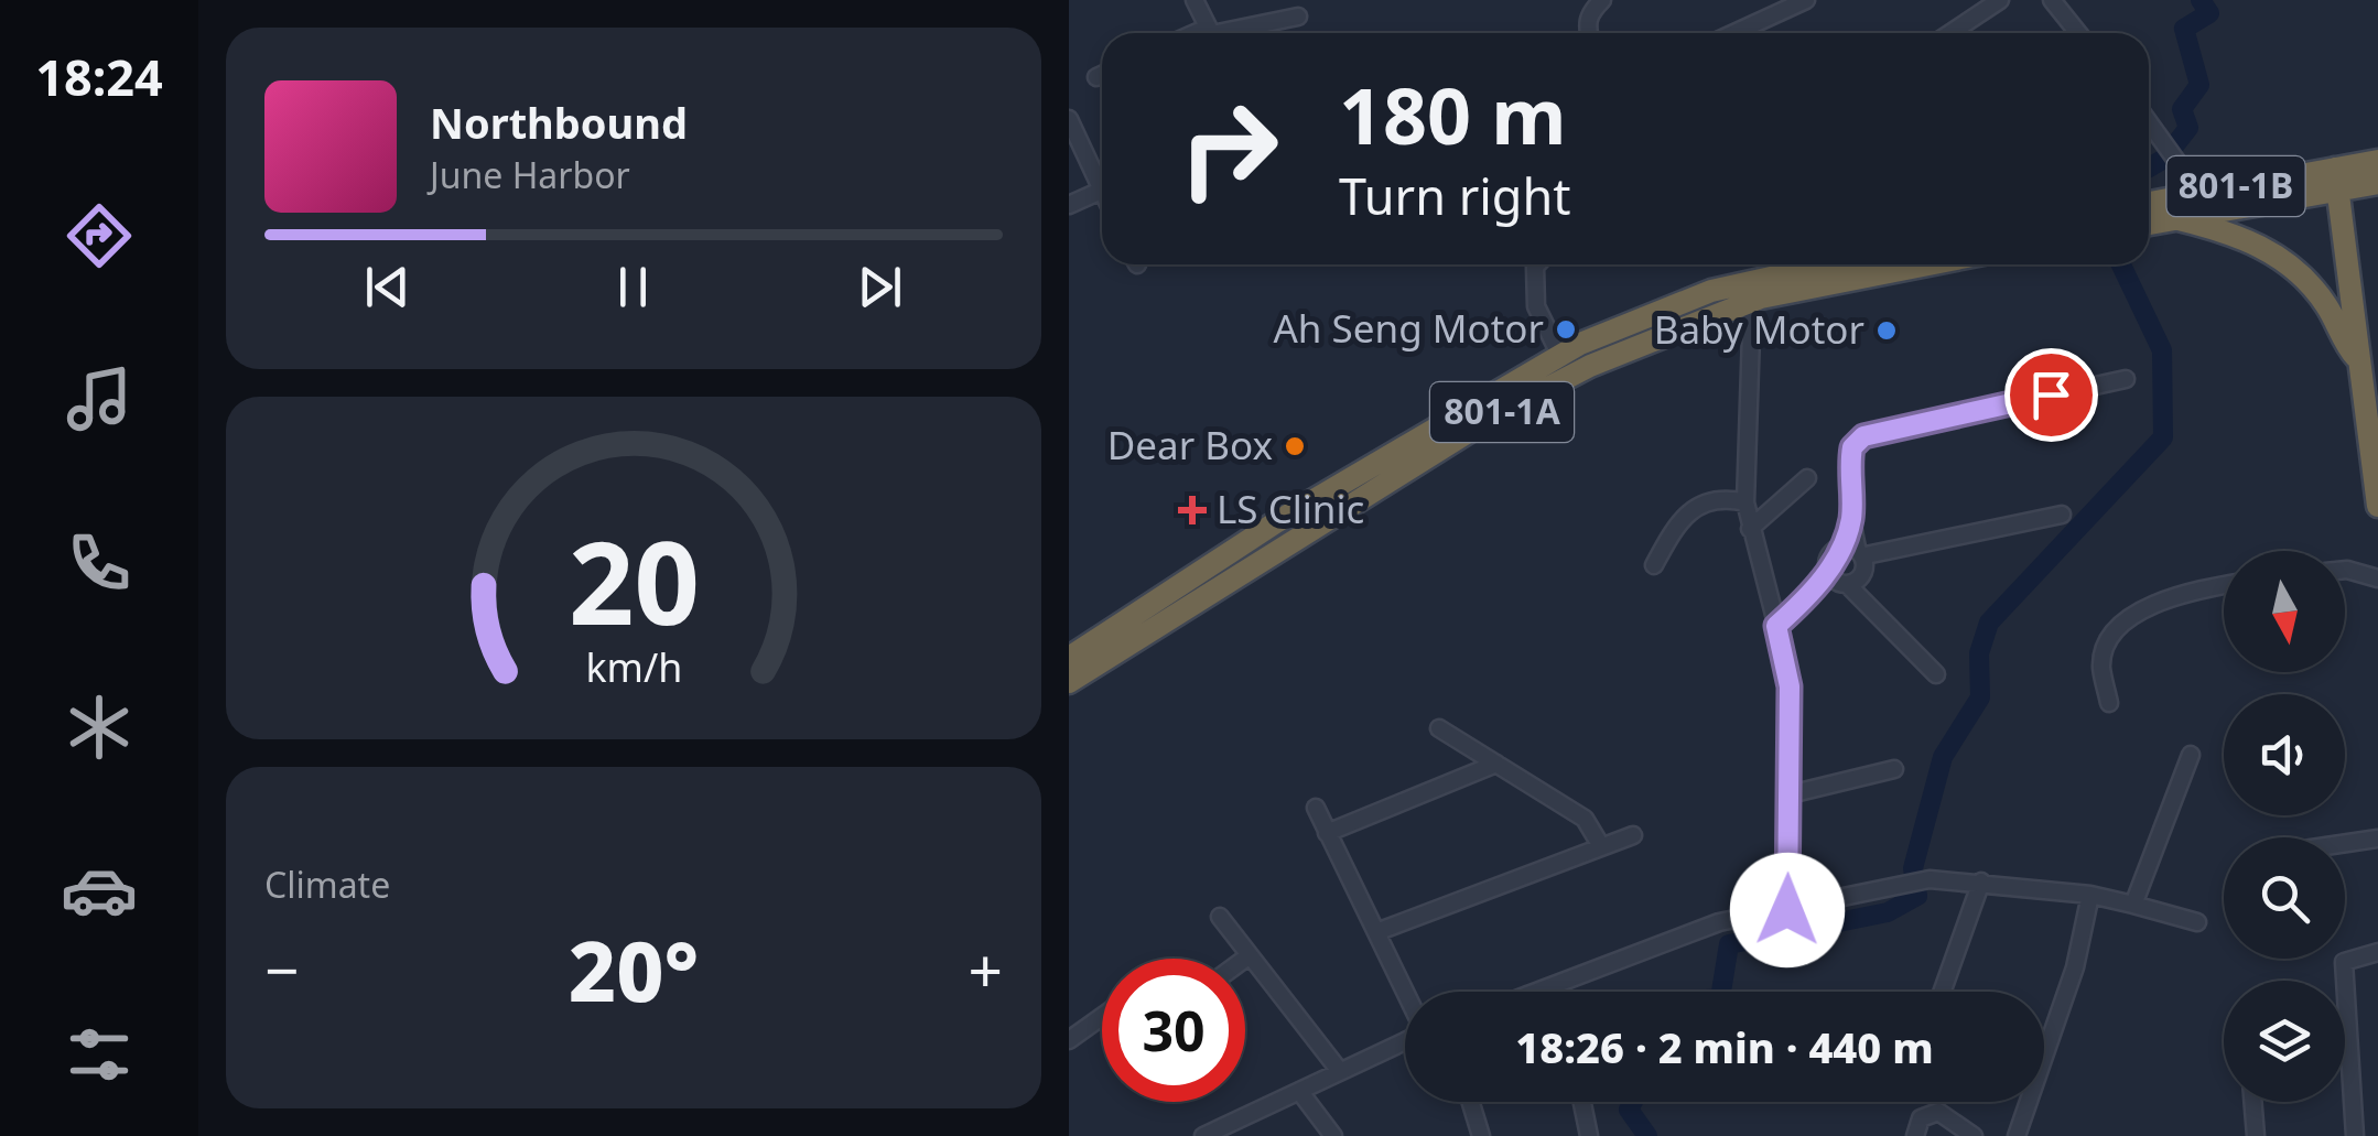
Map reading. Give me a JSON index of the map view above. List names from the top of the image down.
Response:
{
  "streets": {
    "highway": ["801-1B", "801-1A"]
  },
  "places": {
    "other": ["Ah Seng Motor", "Baby Motor", "Dear Box"],
    "health": ["LS Clinic"]
  },
  "north": "bottom",
  "page": {
    "tabs": "18:24",
    "turn": ["180 m", "Turn right"],
    "song": ["Northbound", "June Harbor"],
    "tile": "Climate",
    "heat": ["−", "20°", "+"],
    "limit": "30",
    "trip": "18:26 · 2 min · 440 m",
    "gauge": ["20", "km/h"]
  }
}
